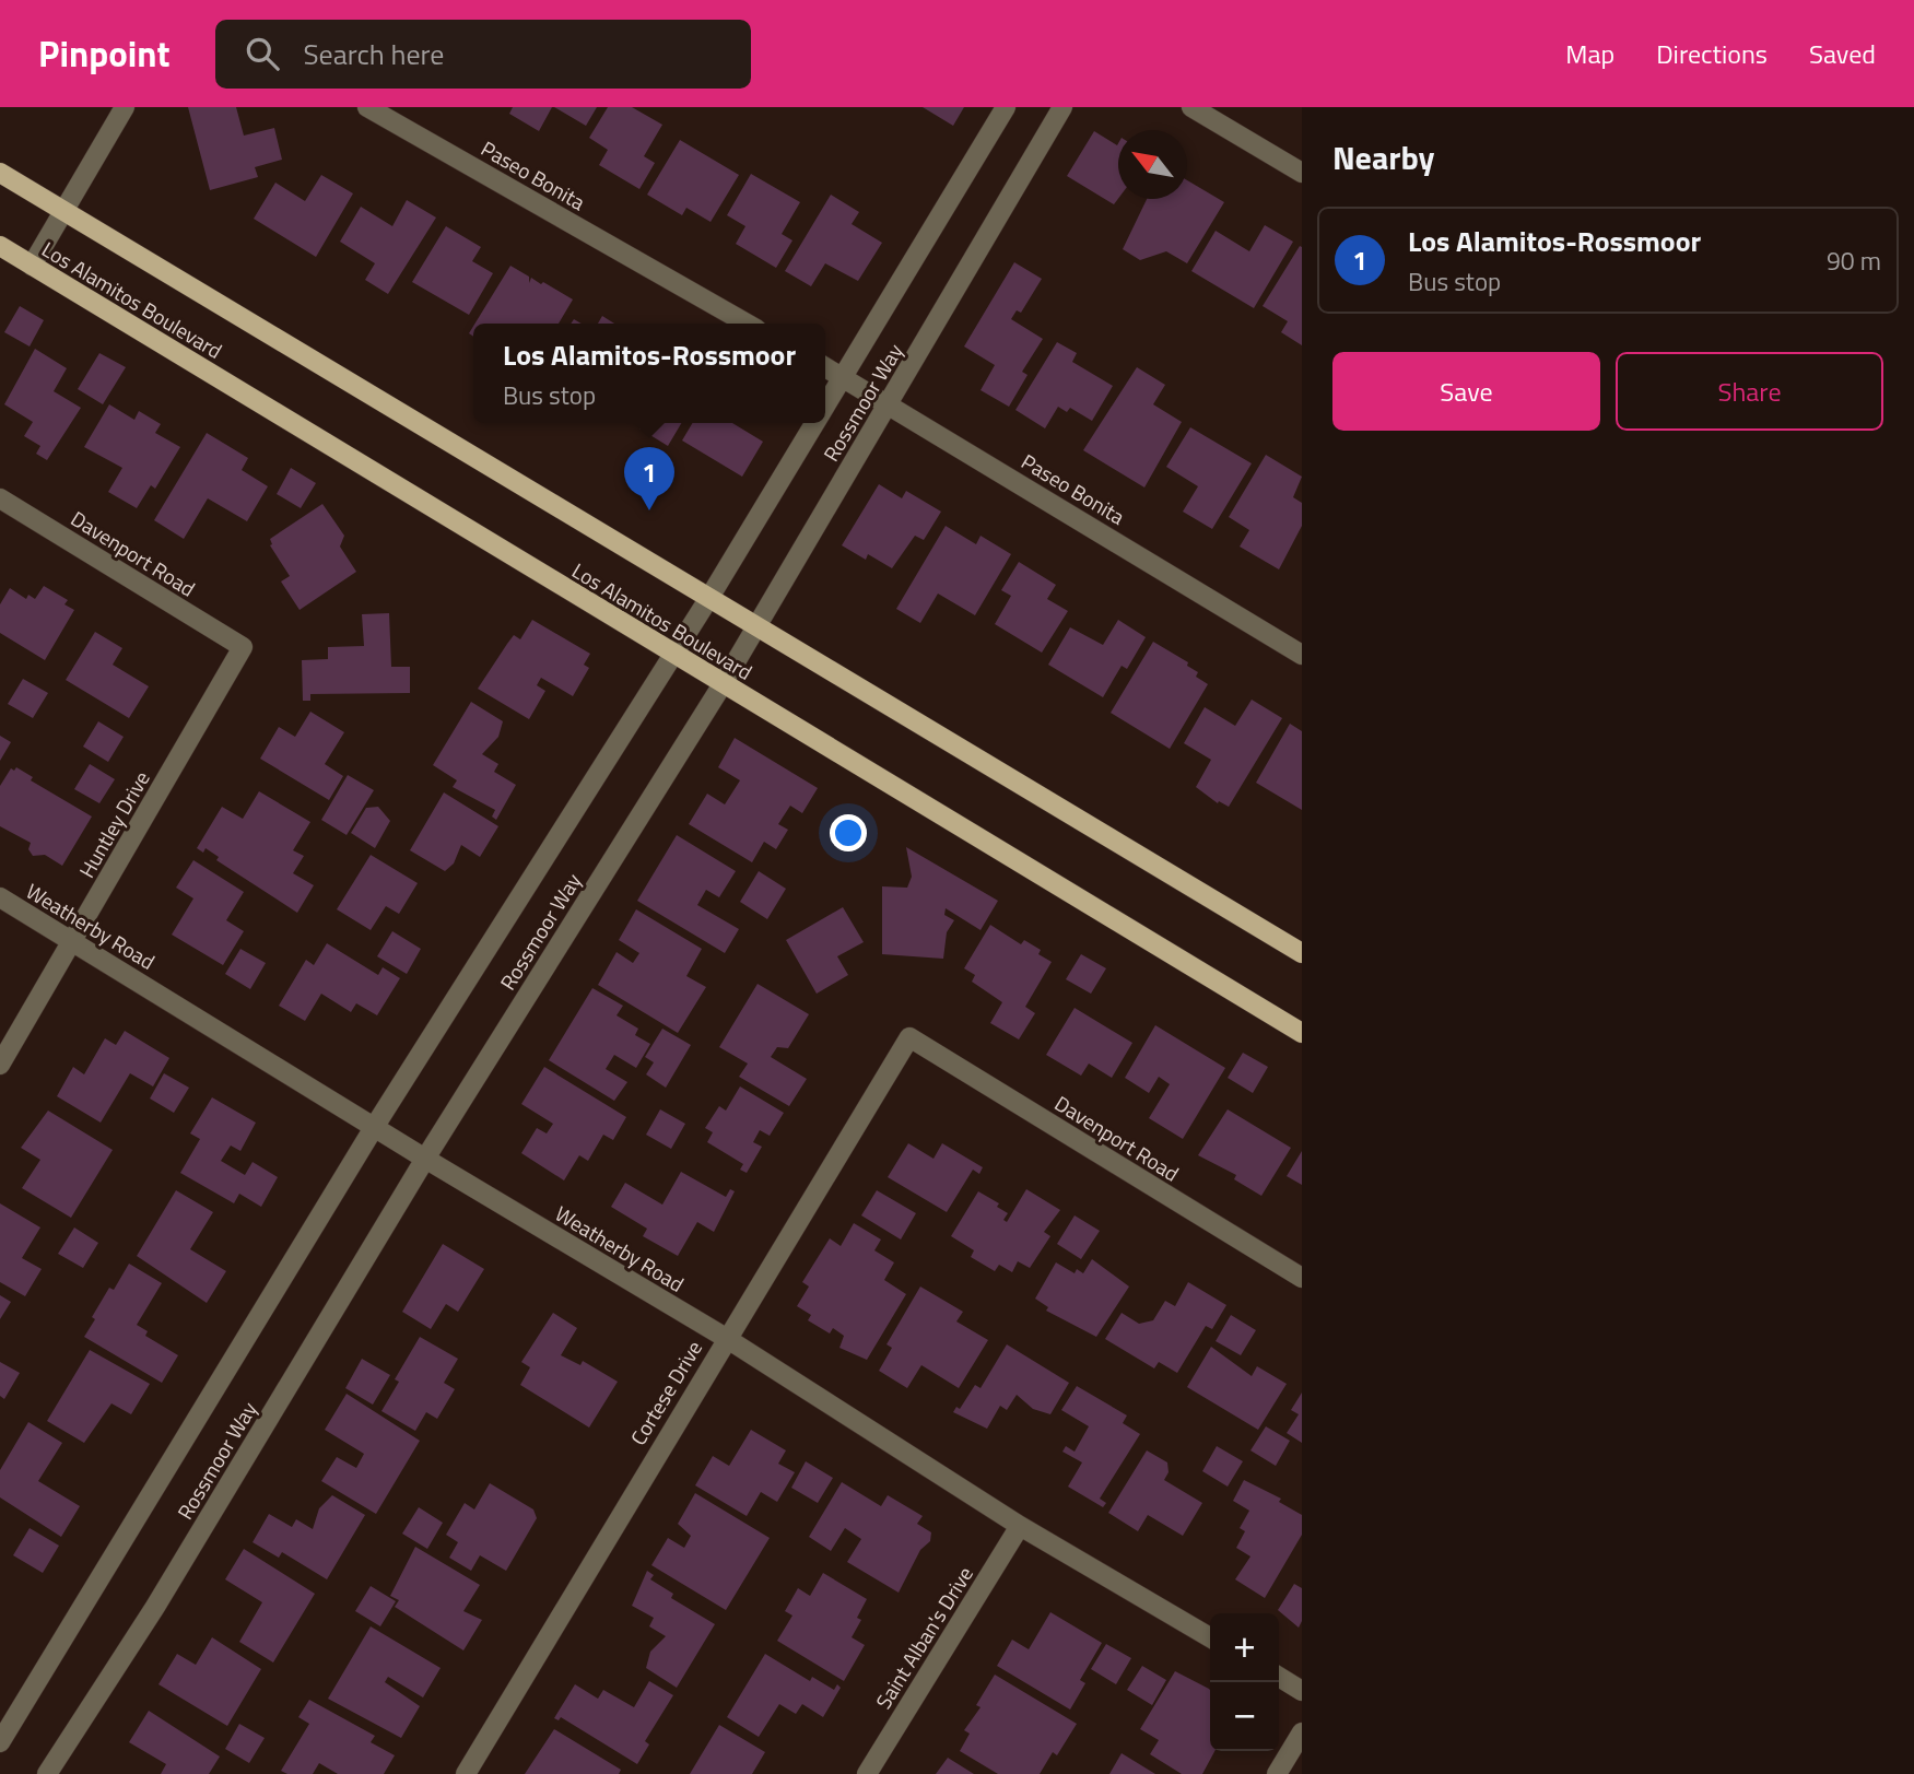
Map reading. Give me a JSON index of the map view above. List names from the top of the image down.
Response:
{
  "streets": {
    "main road": ["Los Alamitos Boulevard"],
    "street": [
      "Paseo Bonita",
      "Rossmoor Way",
      "Davenport Road",
      "Huntley Drive",
      "Weatherby Road",
      "Cortese Drive",
      "Saint Alban's Drive"
    ]
  },
  "crossings": [
    ["Paseo Bonita", "Rossmoor Way"],
    ["Los Alamitos Boulevard", "Rossmoor Way"],
    ["Rossmoor Way", "Weatherby Road"],
    ["Davenport Road", "Huntley Drive"],
    ["Davenport Road", "Cortese Drive"],
    ["Huntley Drive", "Weatherby Road"],
    ["Weatherby Road", "Cortese Drive"],
    ["Weatherby Road", "Saint Alban's Drive"]
  ],
  "north": "top left",
  "page": {
    "header": "Pinpoint",
    "search": "Search here",
    "nav": ["Map", "Directions", "Saved"],
    "heading": "Nearby",
    "list": [
      {
        "mark": "1",
        "name": "Los Alamitos-Rossmoor",
        "note": "Bus stop",
        "value": "90 m"
      }
    ],
    "popup": ["Los Alamitos-Rossmoor", "Bus stop"],
    "buttons": ["Save", "Share"],
    "pins": "1",
    "map_buttons": ["+", "−"]
  }
}
